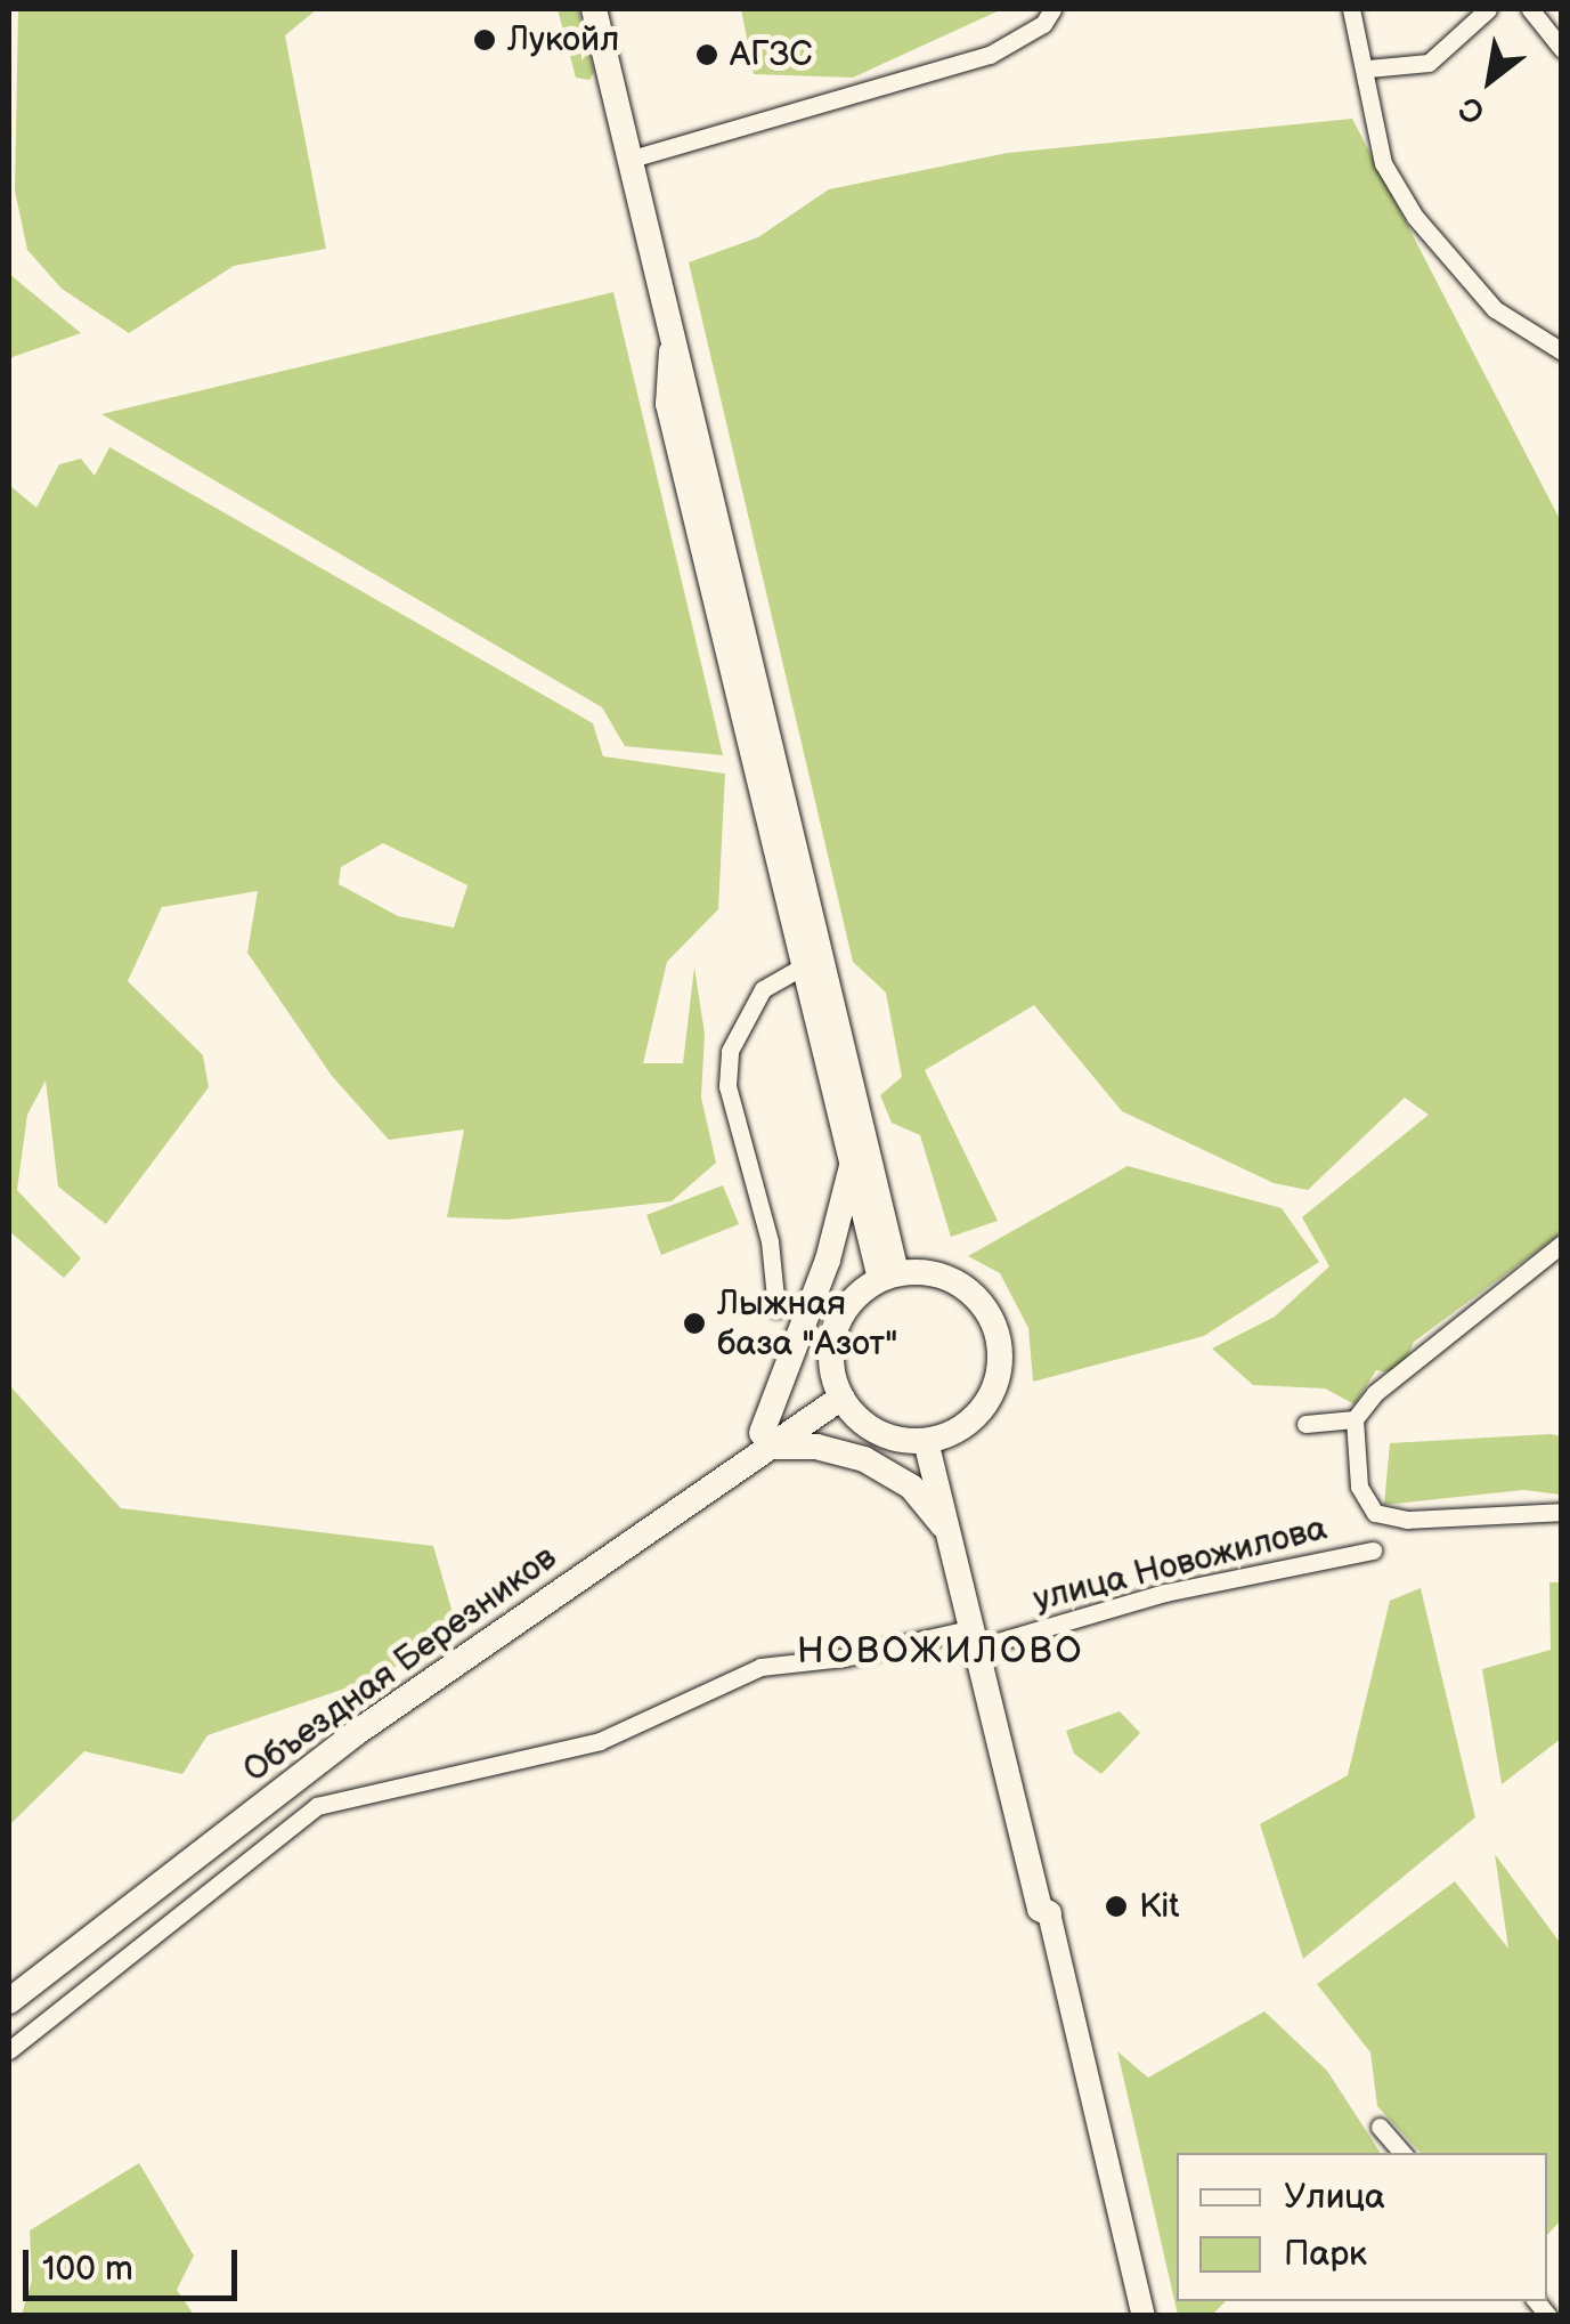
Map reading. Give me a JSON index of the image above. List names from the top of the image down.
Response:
{
  "streets": {
    "highway": ["Объездная Березников"],
    "street": ["улица Новожилова"]
  },
  "districts": ["НОВОЖИЛОВО"],
  "places": [
    "Лукойл",
    "АГЗС",
    "Лыжная база \"Азот\"",
    "Kit"
  ],
  "legend": ["Улица", "Парк"],
  "scale_bar": "100 m",
  "north": "bottom left"
}
